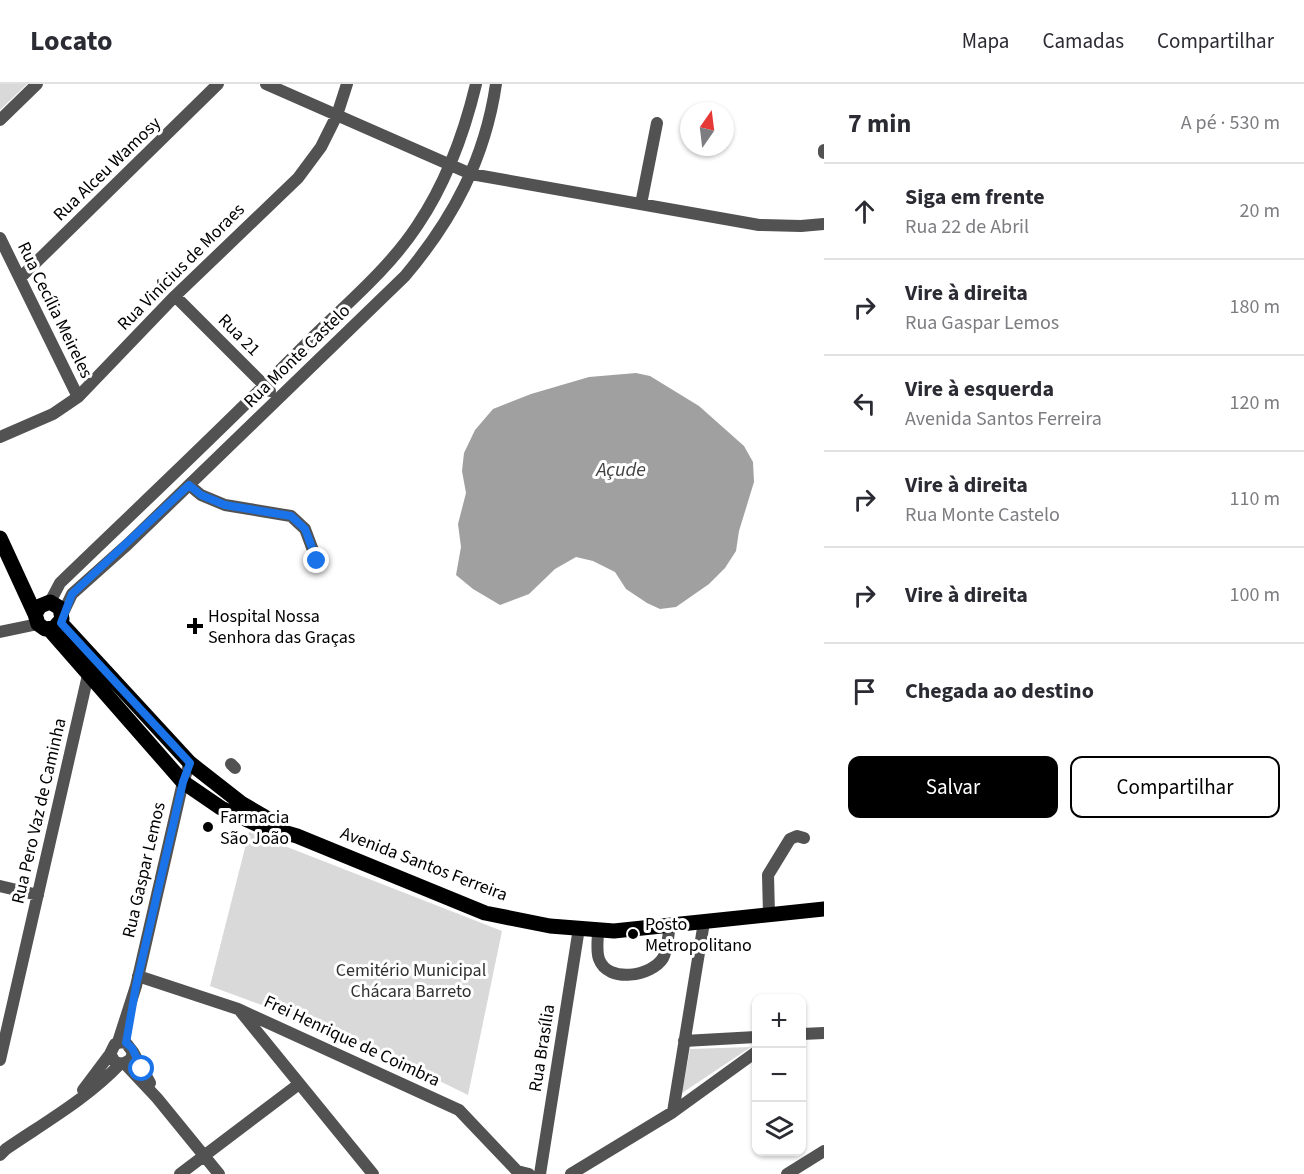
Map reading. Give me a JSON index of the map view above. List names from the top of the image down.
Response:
{
  "streets": {
    "main road": ["Avenida Santos Ferreira"],
    "street": [
      "Rua Alceu Wamosy",
      "Rua Vinícius de Moraes",
      "Rua Cecília Meireles",
      "Rua 21",
      "Rua Monte Castelo",
      "Rua Pero Vaz de Caminha",
      "Rua Gaspar Lemos",
      "Frei Henrique de Coimbra",
      "Rua Brasília"
    ]
  },
  "crossings": [
    ["Rua Alceu Wamosy", "Rua Cecília Meireles"],
    ["Rua Vinícius de Moraes", "Rua Cecília Meireles"],
    ["Rua Vinícius de Moraes", "Rua 21"],
    ["Rua 21", "Rua Monte Castelo"],
    ["Rua Monte Castelo", "Avenida Santos Ferreira"],
    ["Rua Pero Vaz de Caminha", "Avenida Santos Ferreira"],
    ["Avenida Santos Ferreira", "Rua Gaspar Lemos"],
    ["Avenida Santos Ferreira", "Rua Brasília"],
    ["Rua Gaspar Lemos", "Frei Henrique de Coimbra"]
  ],
  "water": ["Açude"],
  "parks": ["Cemitério Municipal Chácara Barreto"],
  "places": {
    "health": ["Hospital Nossa Senhora das Graças"],
    "other": ["Farmacia São João", "Posto Metropolitano"]
  },
  "north": "top",
  "page": {
    "header": "Locato",
    "nav": ["Mapa", "Camadas", "Compartilhar"],
    "heading": ["7 min", "A pé · 530 m"],
    "list": [
      ["Siga em frente", "Rua 22 de Abril", "20 m"],
      ["Vire à direita", "Rua Gaspar Lemos", "180 m"],
      ["Vire à esquerda", "Avenida Santos Ferreira", "120 m"],
      ["Vire à direita", "Rua Monte Castelo", "110 m"],
      ["Vire à direita", "100 m"],
      "Chegada ao destino"
    ],
    "buttons": ["Salvar", "Compartilhar"],
    "map_buttons": ["+", "−"]
  }
}
